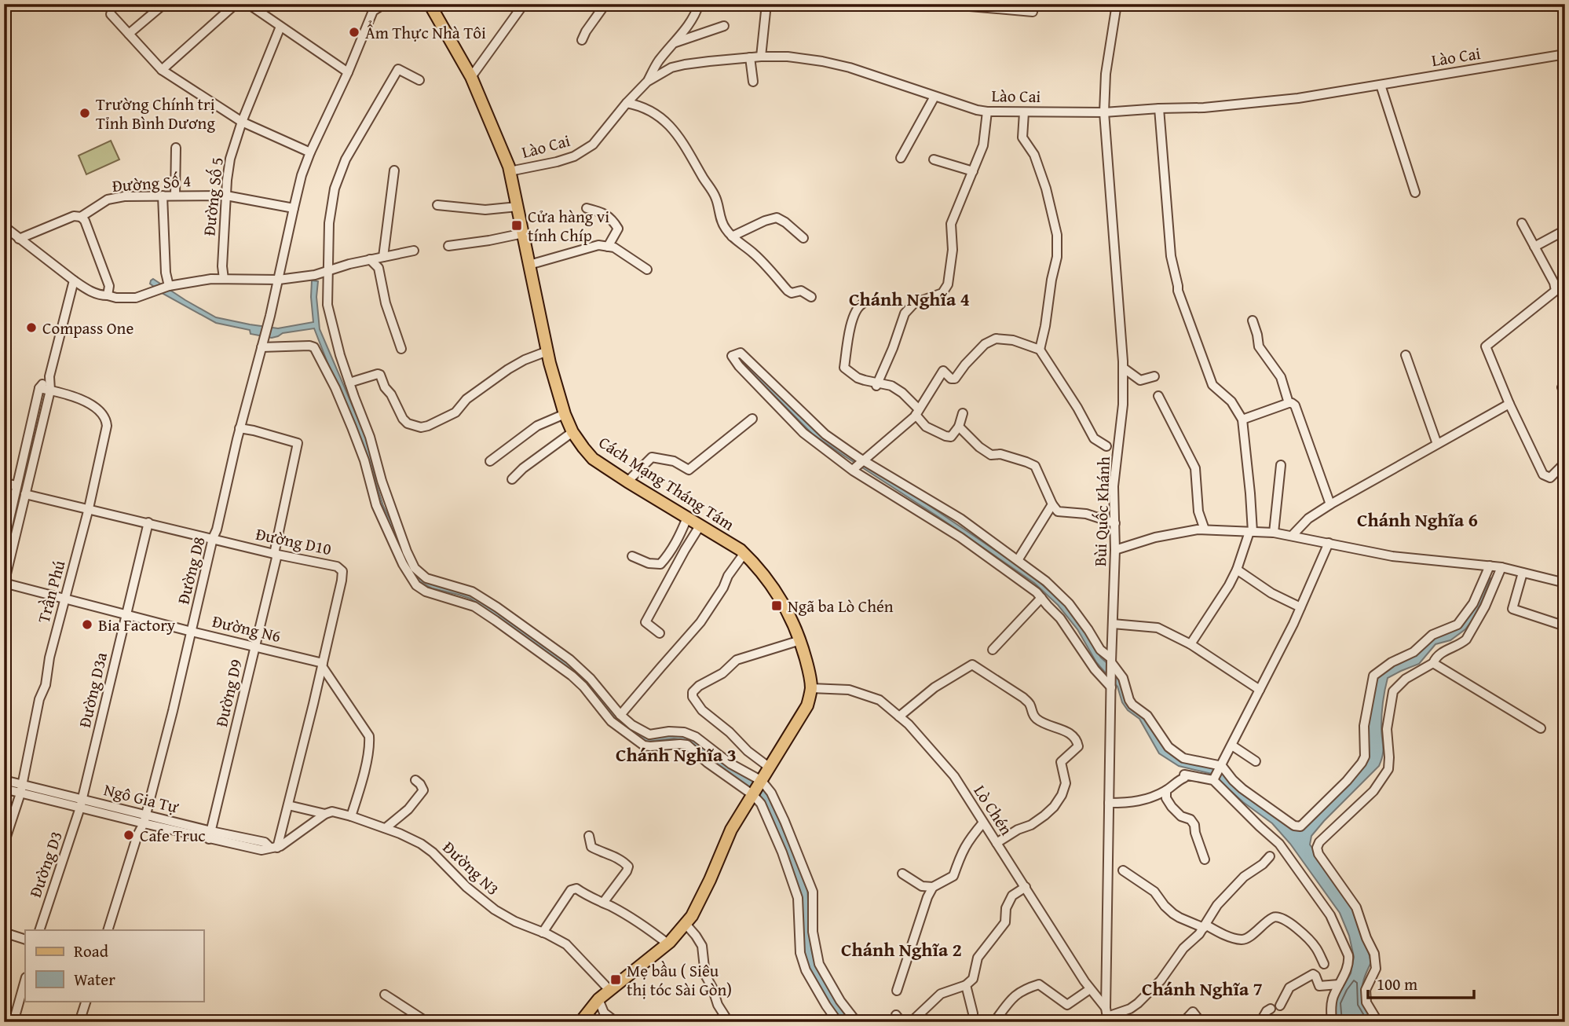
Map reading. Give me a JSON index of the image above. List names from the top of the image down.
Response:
{
  "streets": {
    "main road": ["Cách Mạng Tháng Tám"],
    "street": [
      "Lào Cai",
      "Đường Số 4",
      "Đường Số 5",
      "Bùi Quốc Khánh",
      "Đường D10",
      "Đường D8",
      "Trần Phú",
      "Đường N6",
      "Đường D3a",
      "Đường D9",
      "Ngô Gia Tự",
      "Lò Chén",
      "Đường D3",
      "Đường N3"
    ]
  },
  "crossings": [
    ["Lào Cai", "Cách Mạng Tháng Tám"],
    ["Lào Cai", "Bùi Quốc Khánh"],
    ["Đường Số 4", "Đường Số 5"],
    ["Đường Số 4", "Đường D8"],
    ["Cách Mạng Tháng Tám", "Lò Chén"],
    ["Bùi Quốc Khánh", "Lò Chén"],
    ["Đường D10", "Đường D8"],
    ["Đường D10", "Trần Phú"],
    ["Đường D10", "Đường N6"],
    ["Đường D10", "Đường D3a"],
    ["Đường D10", "Đường D9"],
    ["Đường D10", "Ngô Gia Tự"],
    ["Đường D10", "Đường N3"],
    ["Đường D8", "Đường N6"],
    ["Đường D8", "Đường D9"],
    ["Đường D8", "Ngô Gia Tự"],
    ["Trần Phú", "Đường N6"],
    ["Trần Phú", "Ngô Gia Tự"],
    ["Đường N6", "Đường D3a"],
    ["Đường N6", "Đường D9"],
    ["Đường D3a", "Ngô Gia Tự"],
    ["Đường D3a", "Đường D3"],
    ["Đường D9", "Ngô Gia Tự"],
    ["Ngô Gia Tự", "Đường D3"]
  ],
  "districts": [
    "Chánh Nghĩa 4",
    "Chánh Nghĩa 6",
    "Chánh Nghĩa 3",
    "Chánh Nghĩa 2",
    "Chánh Nghĩa 7"
  ],
  "places": {
    "other": [
      "Ẩm Thực Nhà Tôi",
      "Trường Chính trị Tỉnh Bình Dương",
      "Compass One",
      "Bia Factory",
      "Cafe Truc"
    ],
    "transit": ["Cửa hàng vi tính Chíp", "Ngã ba Lò Chén", "Mẹ bầu ( Siêu thị tóc Sài Gòn)"]
  },
  "legend": ["Road", "Water"],
  "scale_bar": "100 m"
}
